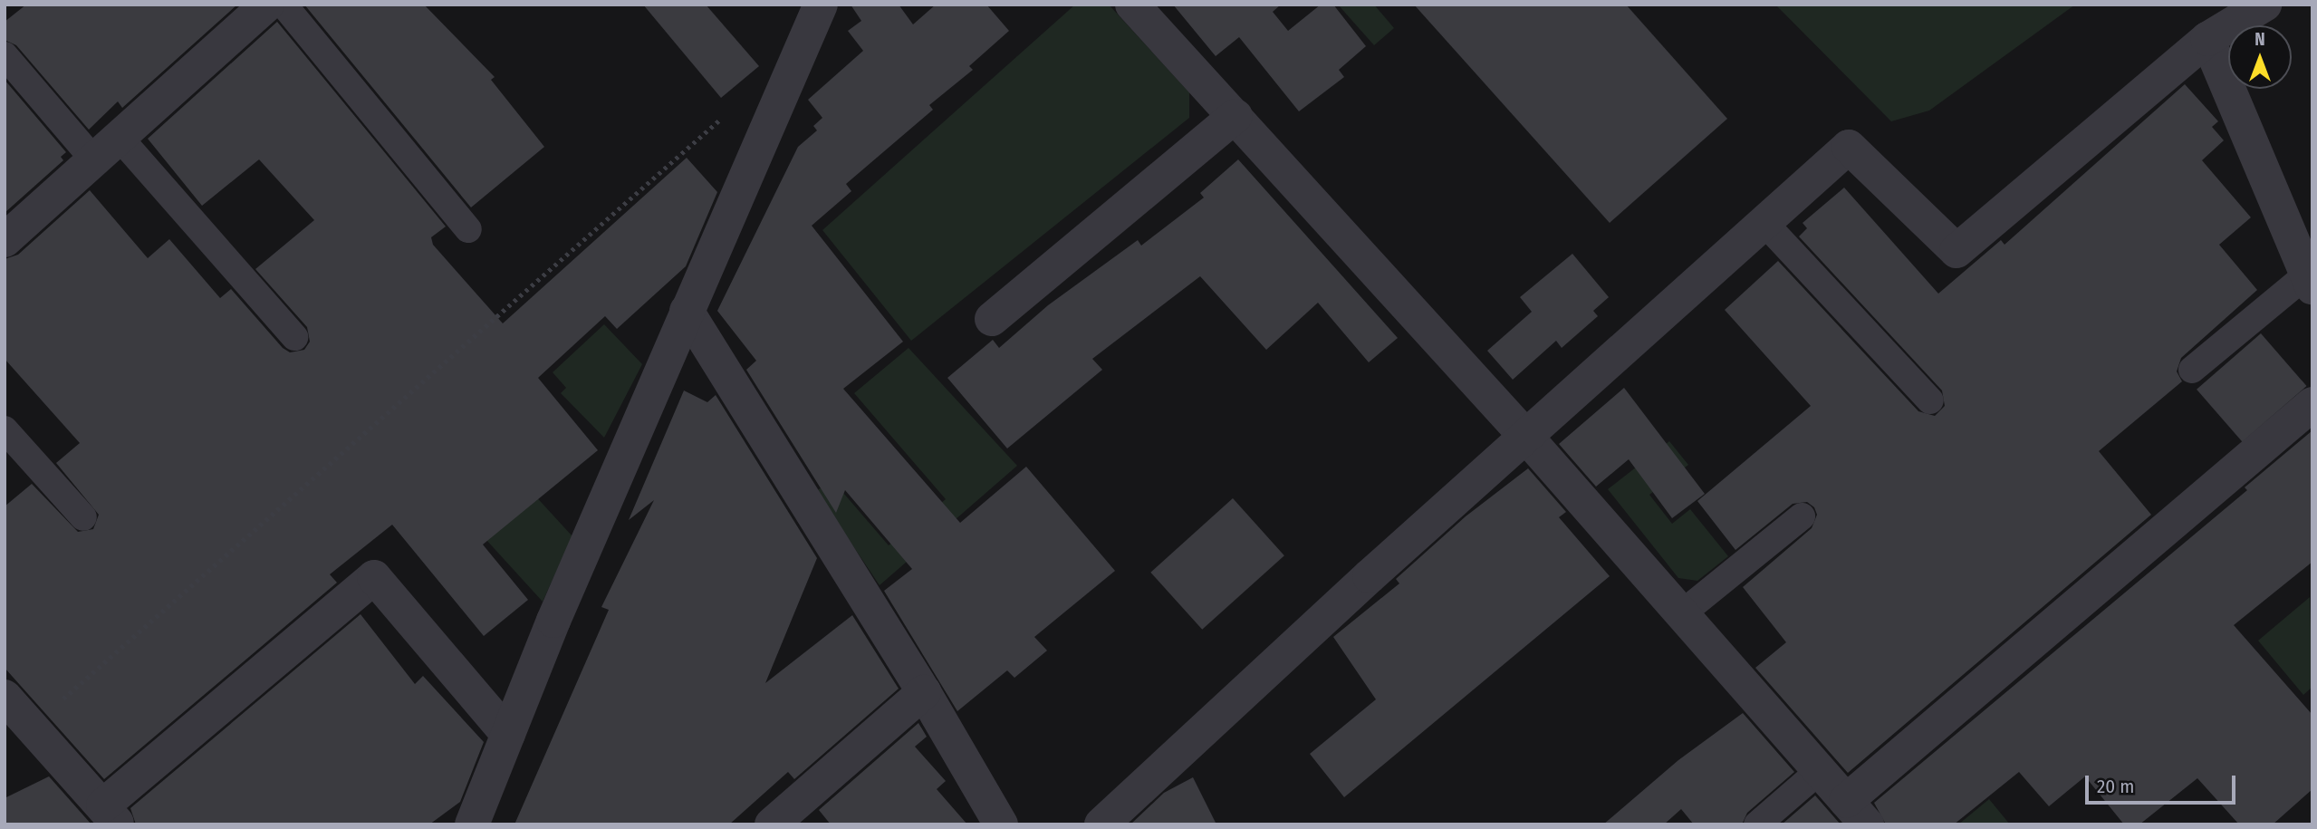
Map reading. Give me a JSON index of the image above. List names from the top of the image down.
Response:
{
  "scale_bar": "20 m",
  "north": "top"
}
